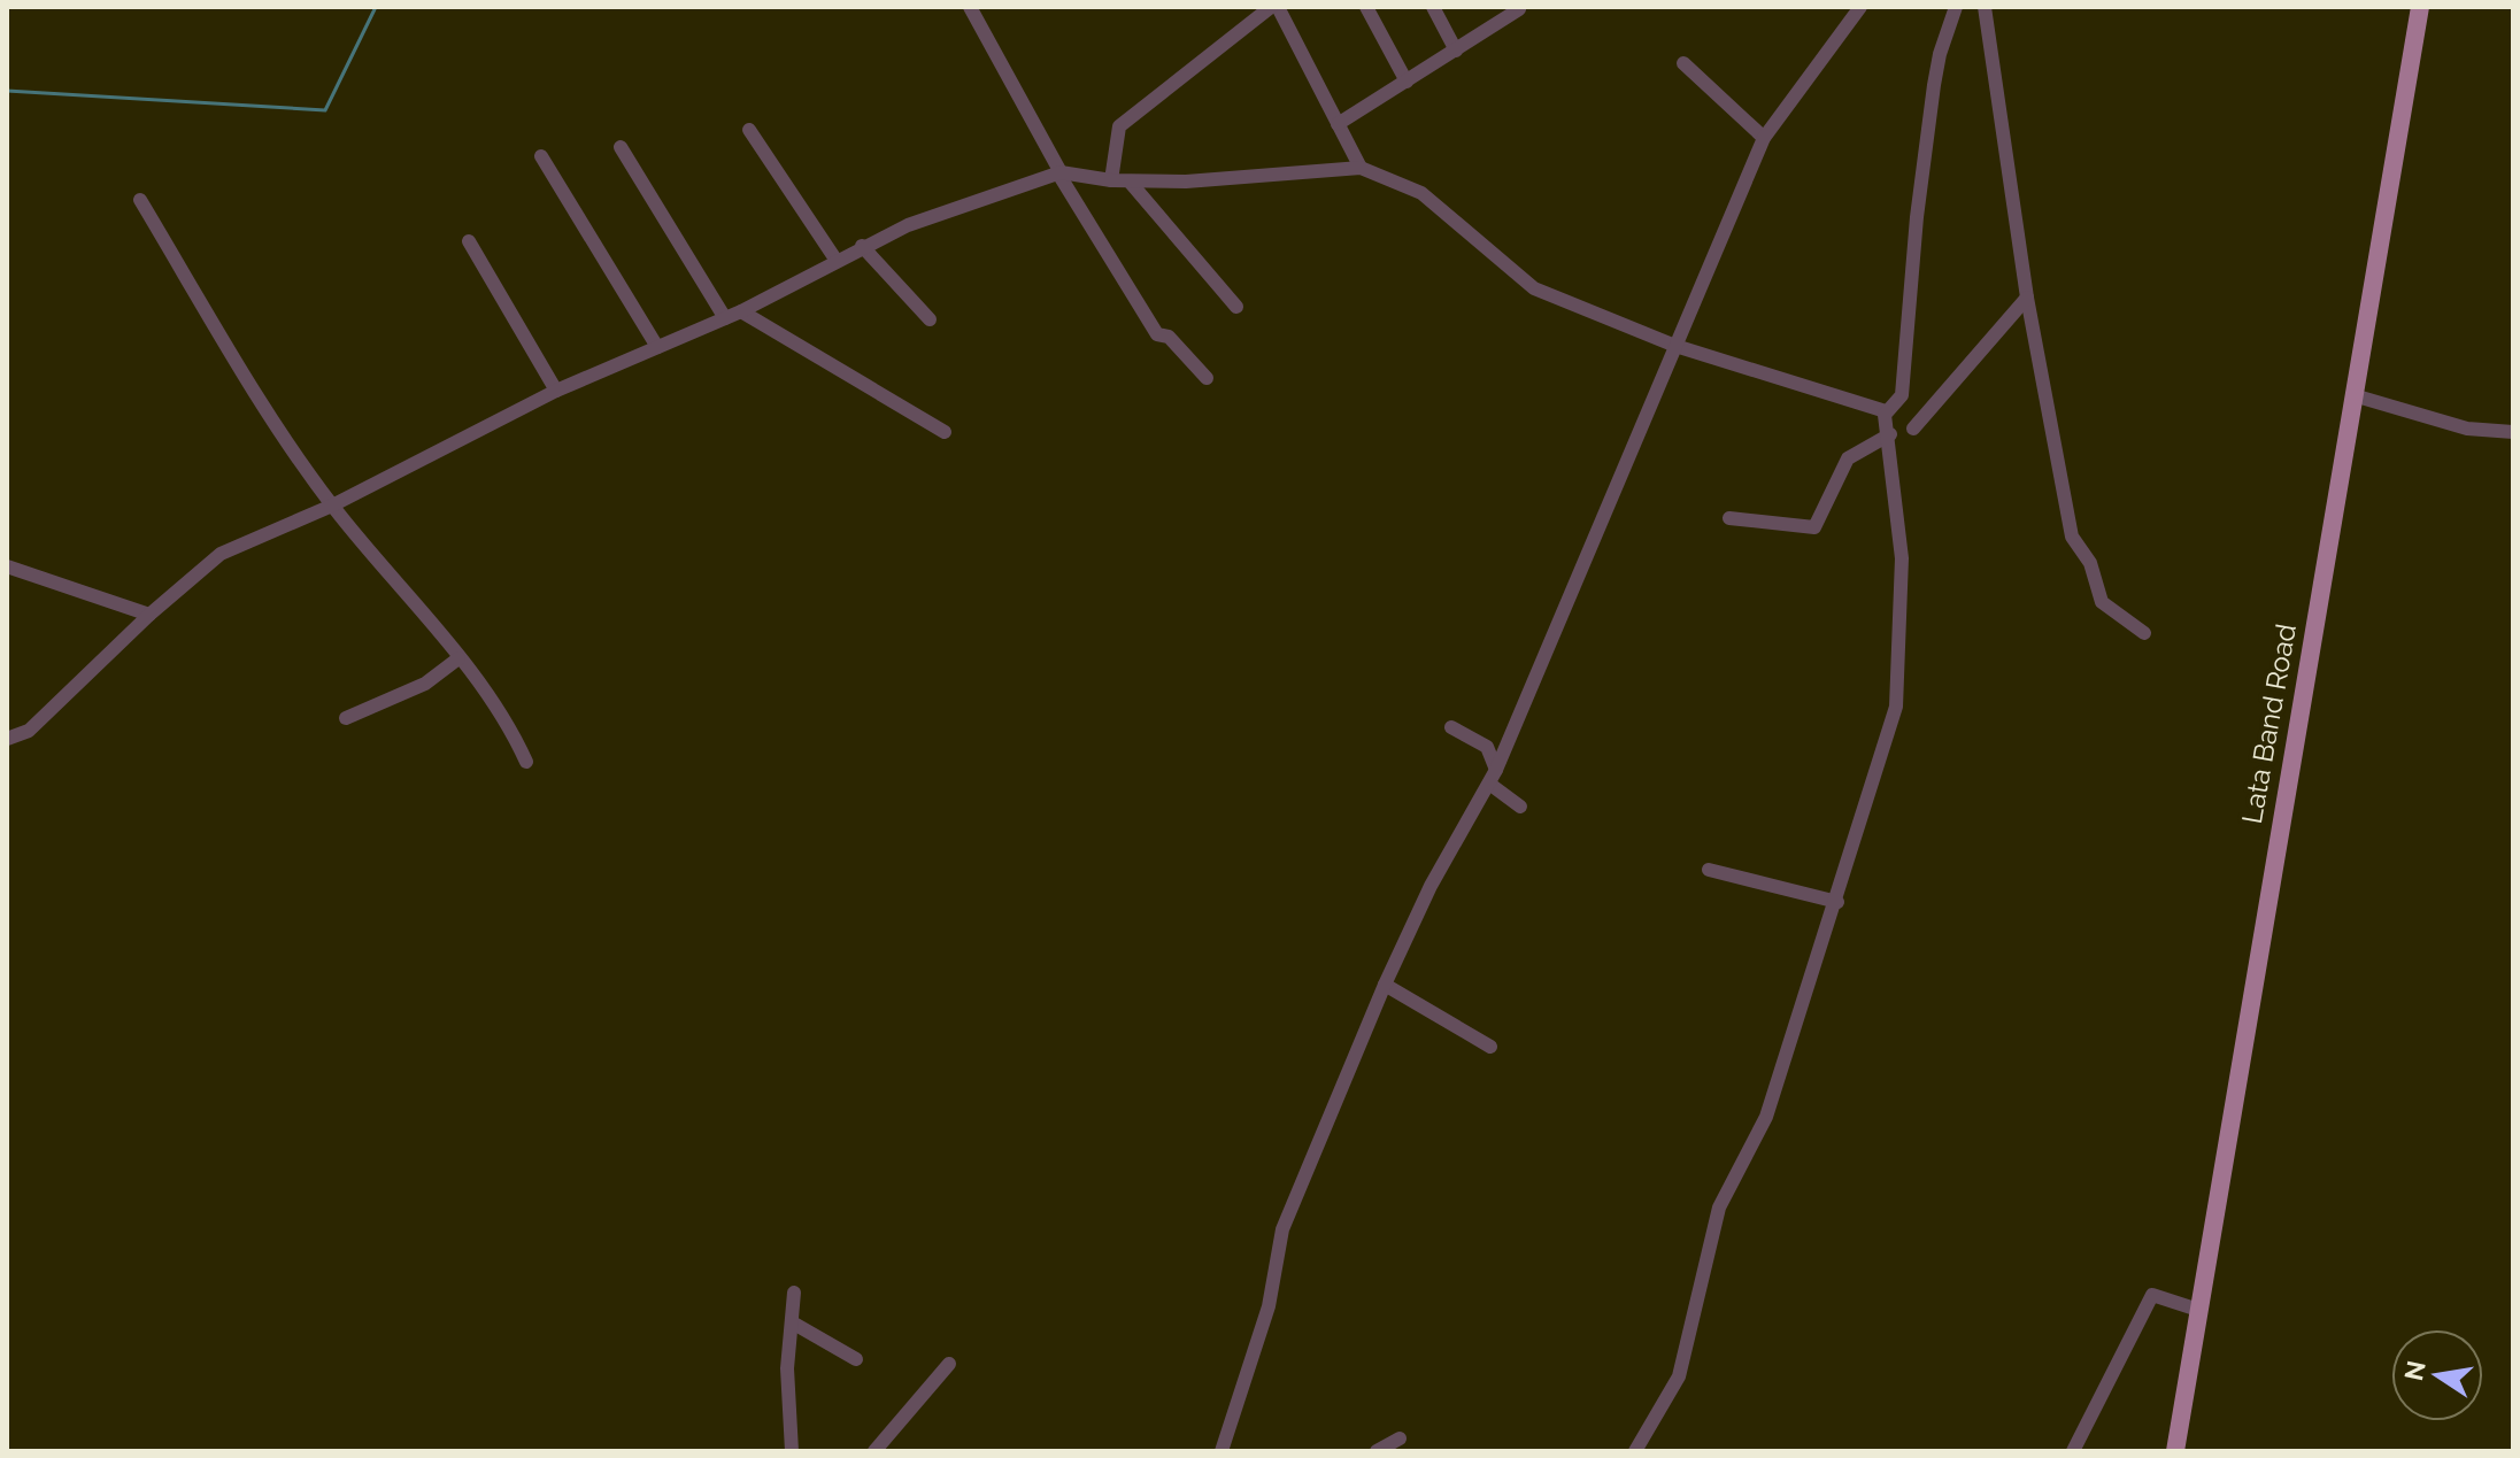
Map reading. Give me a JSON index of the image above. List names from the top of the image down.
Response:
{
  "streets": {
    "main road": ["Lata Band Road"]
  },
  "north": "left"
}
